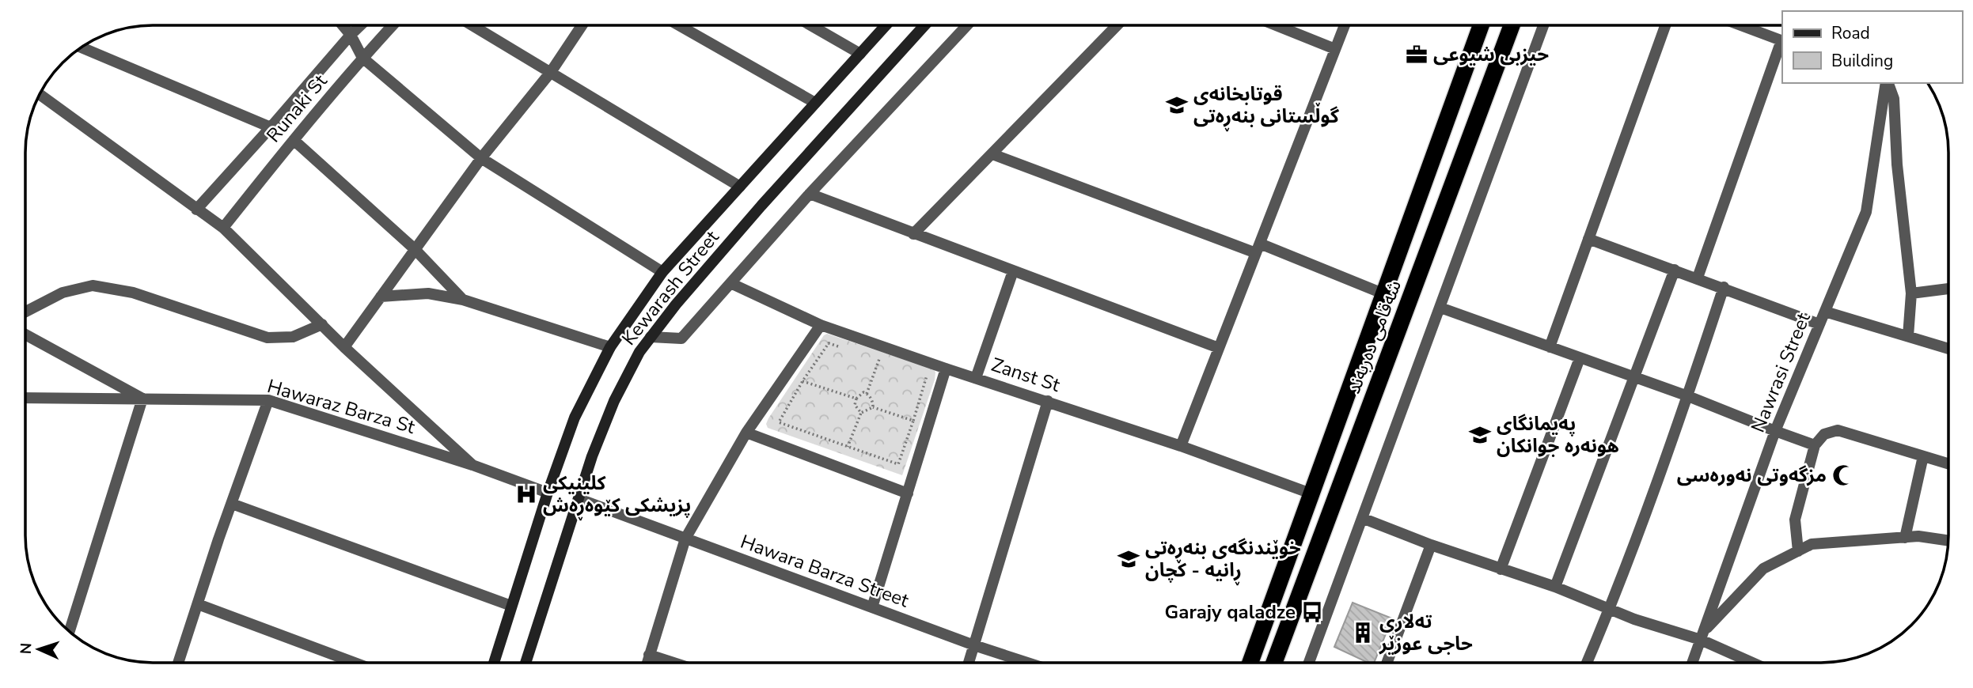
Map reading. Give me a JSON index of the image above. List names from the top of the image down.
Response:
{
  "streets": {
    "highway": ["شەقامی دەربەند"],
    "main road": ["Kewarash Street"],
    "street": [
      "Runaki St",
      "Nawrasi Street",
      "Zanst St",
      "Hawaraz Barza St",
      "Hawara Barza Street"
    ]
  },
  "crossings": [
    ["Kewarash Street", "Hawaraz Barza St"],
    ["Kewarash Street", "Hawara Barza Street"],
    ["شەقامی دەربەند", "Zanst St"]
  ],
  "places": {
    "office": ["حیزبی شیوعی"],
    "school or university": ["قوتابخانه‌ی گوڵستانی بنه‌ڕه‌تی", "پەیمانگای هونەرە جوانکان", "خوێندنگەی بنەڕەتی ڕانیە - کچان"],
    "mosque": ["مزگەوتی نەورەسی"],
    "hospital": ["كلینیكی پزیشكی كێوەڕەش"],
    "bus stop": ["Garajy qaladze"],
    "building": ["تەلاری حاجی عوزێر"]
  },
  "legend": ["Road", "Building"],
  "north": "left"
}
